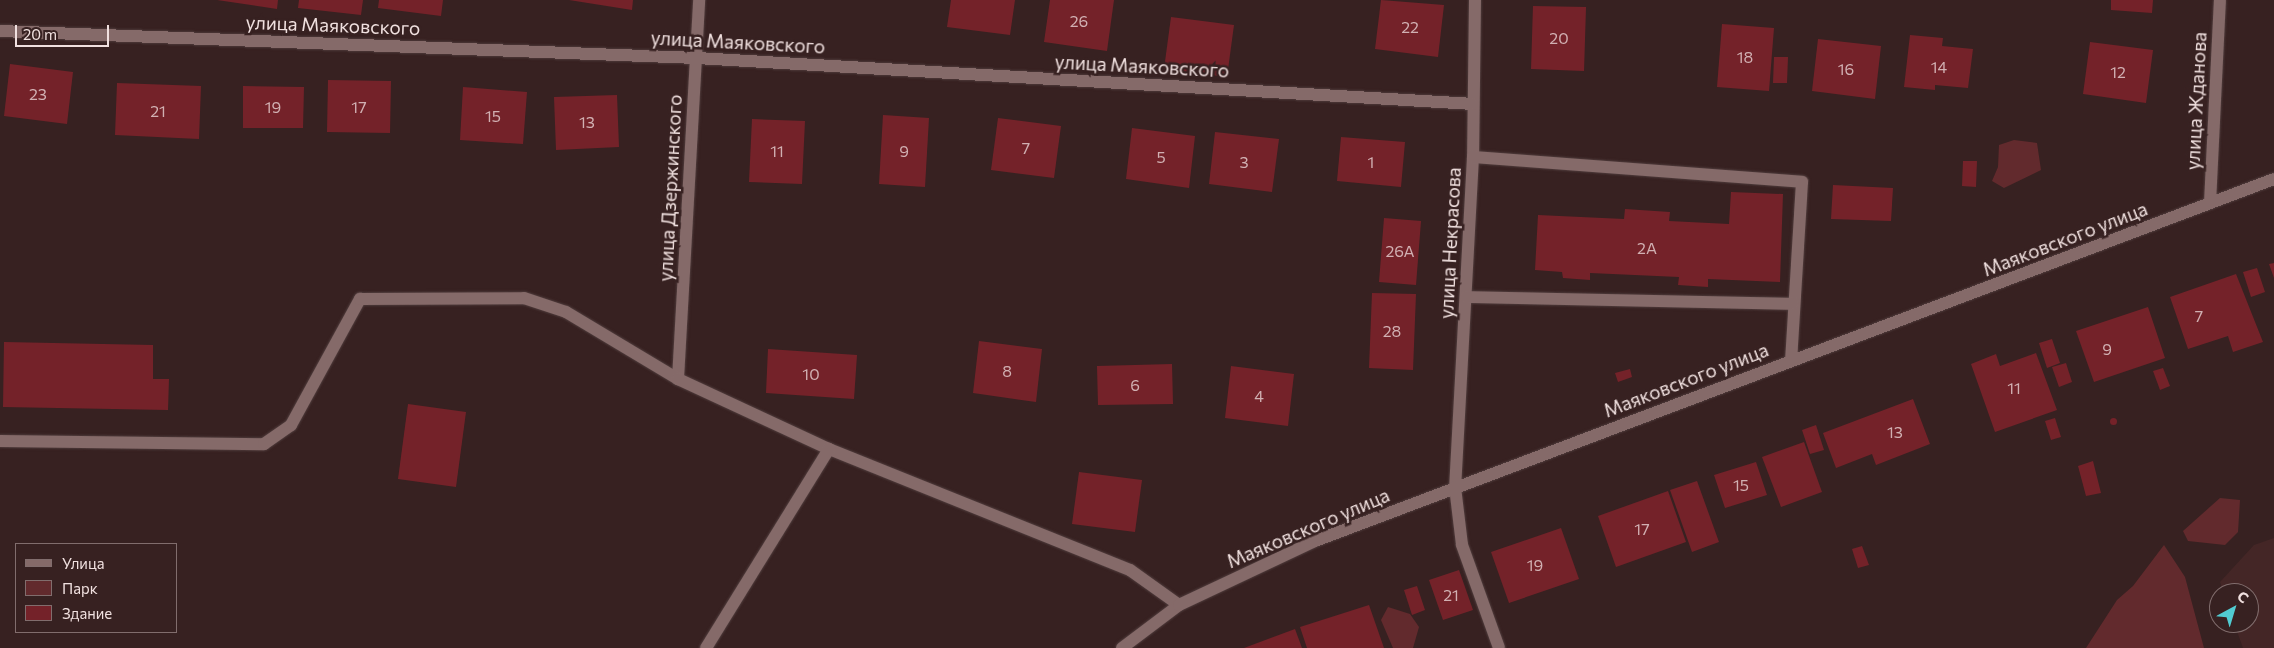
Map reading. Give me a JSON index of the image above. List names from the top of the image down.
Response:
{
  "streets": {
    "street": [
      "улица Маяковского",
      "улица Жданова",
      "улица Дзержинского",
      "Маяковского улица",
      "улица Некрасова"
    ]
  },
  "crossings": [
    ["улица Маяковского", "улица Дзержинского"],
    ["улица Маяковского", "улица Некрасова"],
    ["улица Жданова", "Маяковского улица"],
    ["Маяковского улица", "улица Некрасова"]
  ],
  "house_numbers": [
    "26",
    "22",
    "20",
    "18",
    "14",
    "16",
    "12",
    "23",
    "19",
    "17",
    "21",
    "15",
    "13",
    "7",
    "11",
    "9",
    "5",
    "3",
    "1",
    "2А",
    "26А",
    "7",
    "28",
    "9",
    "8",
    "10",
    "6",
    "11",
    "4",
    "13",
    "15",
    "17",
    "19",
    "21"
  ],
  "legend": ["Улица", "Парк", "Здание"],
  "scale_bar": "20 m",
  "north": "top right"
}
